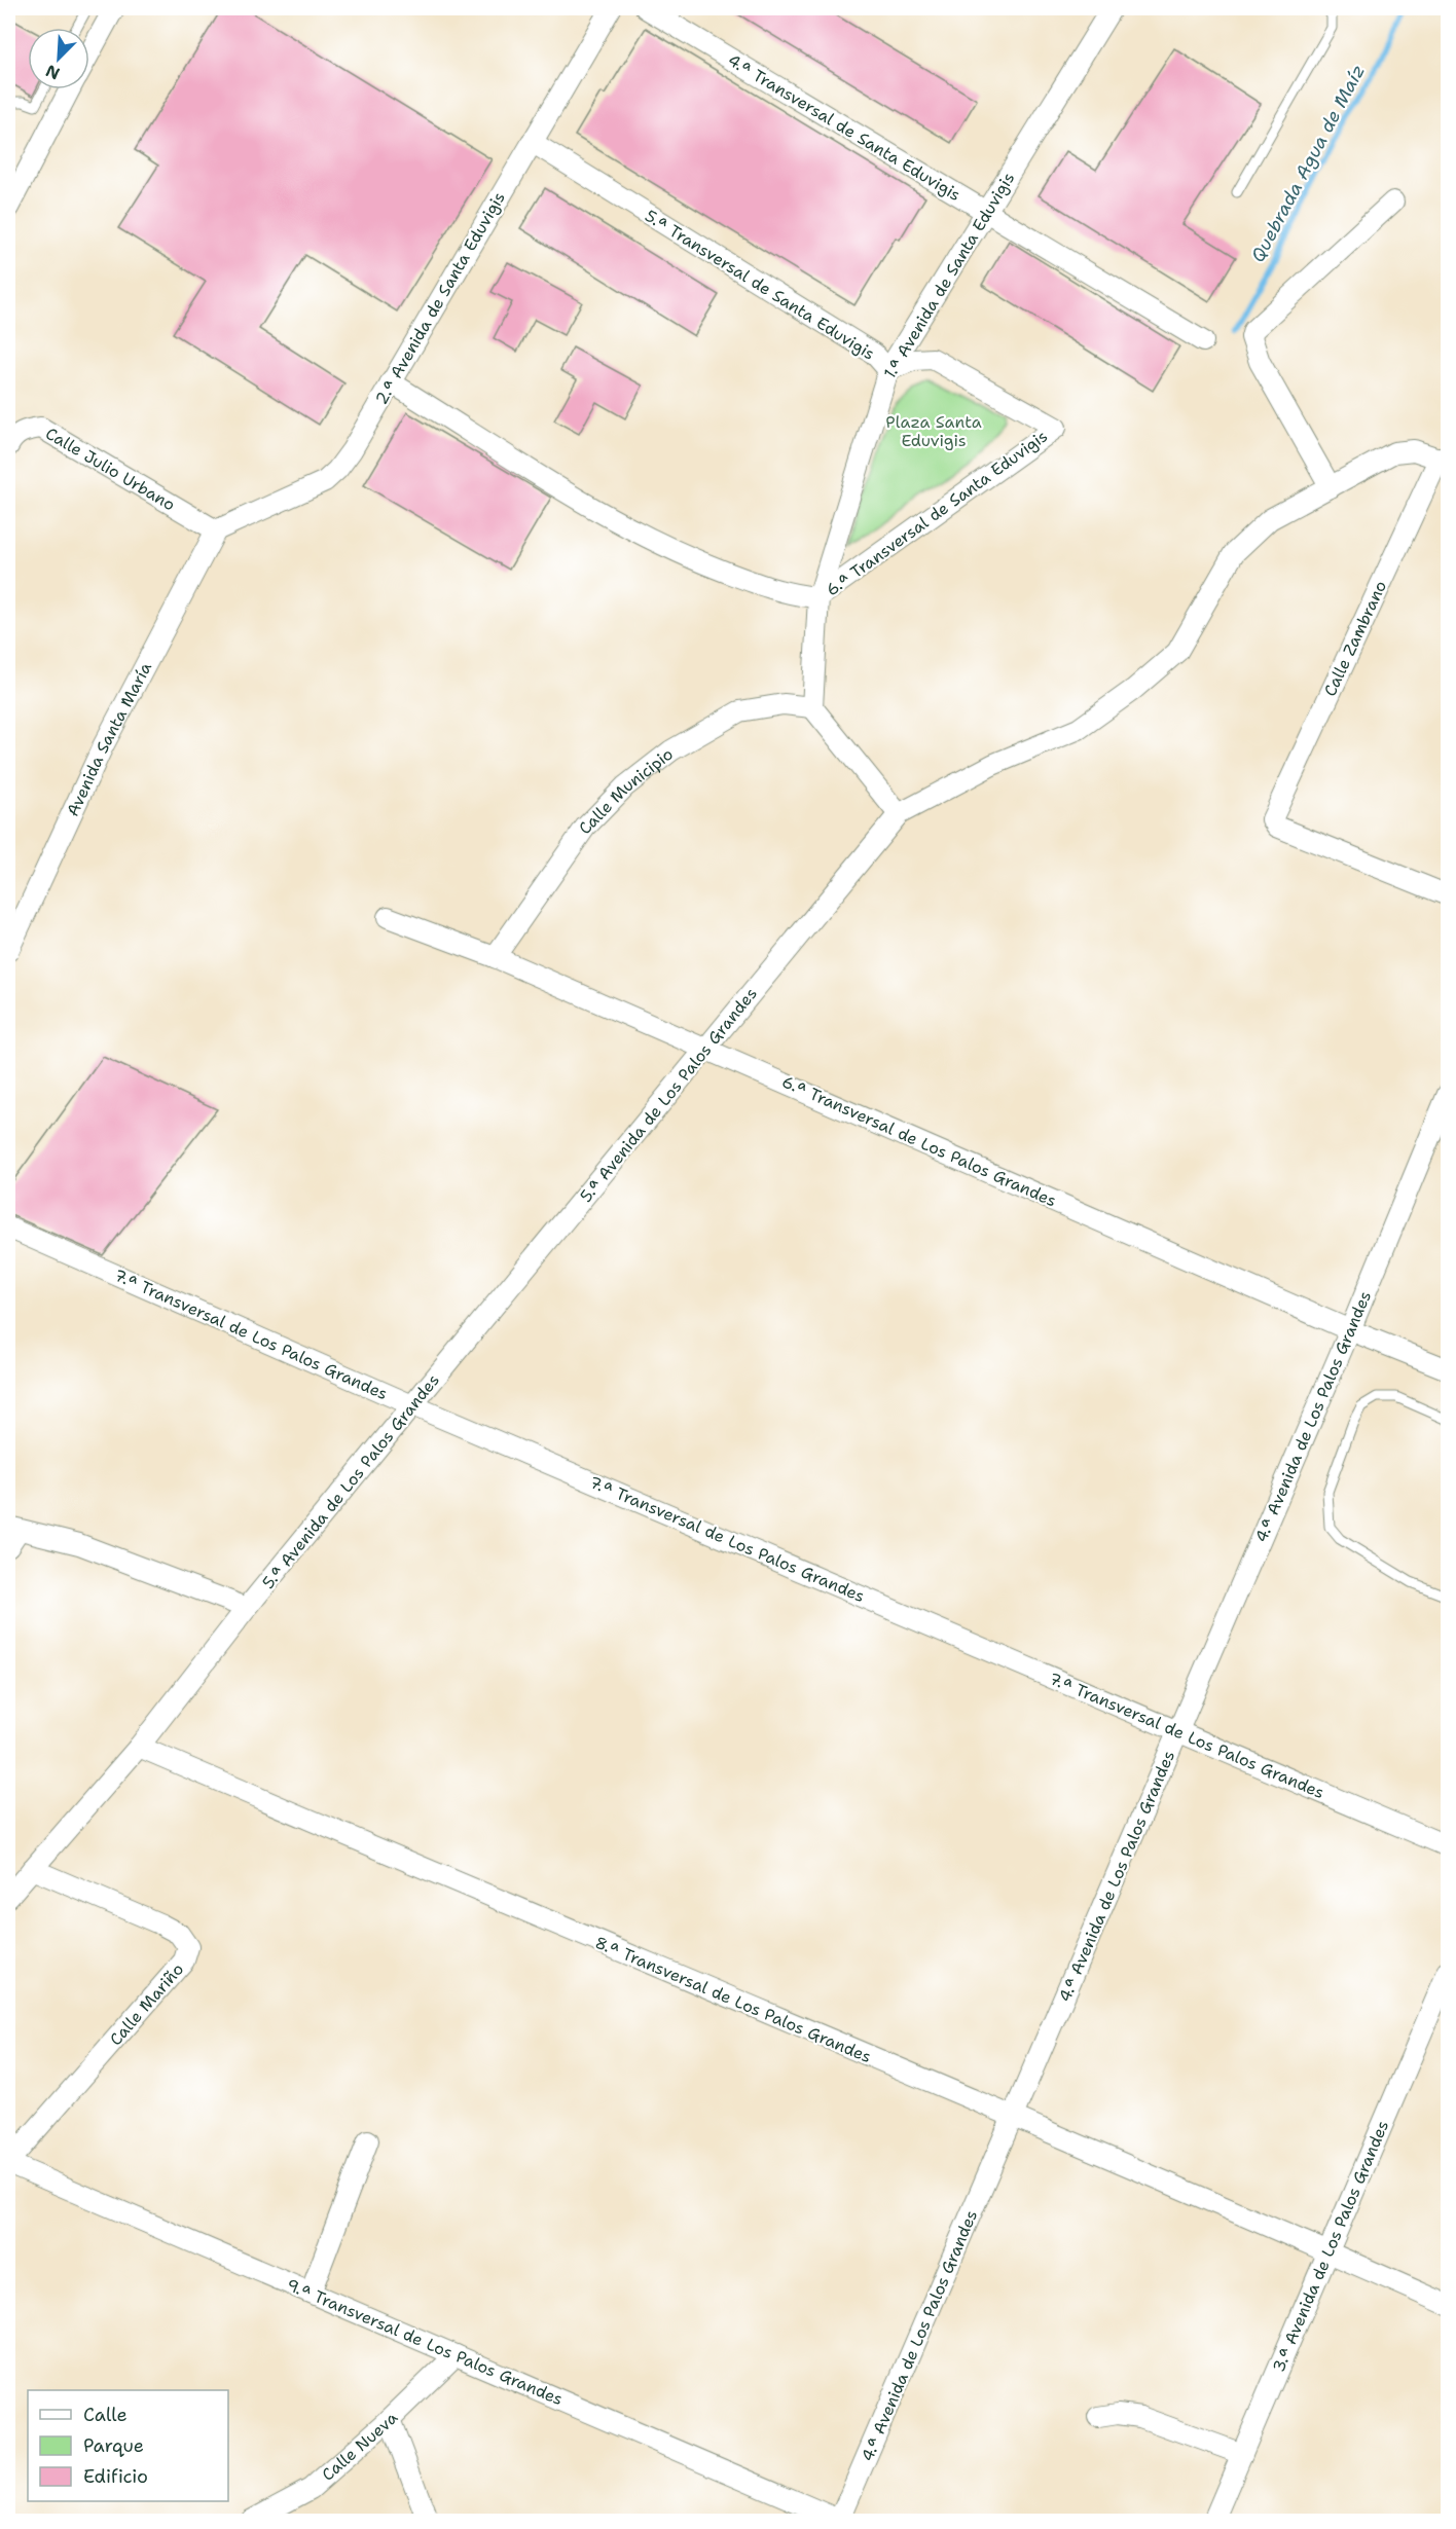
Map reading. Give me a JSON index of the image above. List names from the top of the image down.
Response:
{
  "streets": {
    "street": [
      "4.ª Transversal de Santa Eduvigis",
      "1.ª Avenida de Santa Eduvigis",
      "5.ª Transversal de Santa Eduvigis",
      "2.ª Avenida de Santa Eduvigis",
      "Calle Julio Urbano",
      "6.ª Transversal de Santa Eduvigis",
      "Calle Zambrano",
      "Avenida Santa María",
      "Calle Municipio",
      "5.ª Avenida de Los Palos Grandes",
      "6.ª Transversal de Los Palos Grandes",
      "7.ª Transversal de Los Palos Grandes",
      "4.ª Avenida de Los Palos Grandes",
      "8.ª Transversal de Los Palos Grandes",
      "Calle Mariño",
      "3.ª Avenida de Los Palos Grandes",
      "9.ª Transversal de Los Palos Grandes",
      "Calle Nueva"
    ]
  },
  "crossings": [
    ["4.ª Transversal de Santa Eduvigis", "1.ª Avenida de Santa Eduvigis"],
    ["1.ª Avenida de Santa Eduvigis", "5.ª Transversal de Santa Eduvigis"],
    ["1.ª Avenida de Santa Eduvigis", "6.ª Transversal de Santa Eduvigis"],
    ["5.ª Transversal de Santa Eduvigis", "2.ª Avenida de Santa Eduvigis"],
    ["5.ª Transversal de Santa Eduvigis", "6.ª Transversal de Santa Eduvigis"],
    ["2.ª Avenida de Santa Eduvigis", "Calle Julio Urbano"],
    ["2.ª Avenida de Santa Eduvigis", "6.ª Transversal de Santa Eduvigis"],
    ["2.ª Avenida de Santa Eduvigis", "Avenida Santa María"],
    ["Calle Julio Urbano", "Avenida Santa María"],
    ["Calle Zambrano", "5.ª Avenida de Los Palos Grandes"],
    ["Calle Municipio", "6.ª Transversal de Los Palos Grandes"],
    ["5.ª Avenida de Los Palos Grandes", "6.ª Transversal de Los Palos Grandes"],
    ["5.ª Avenida de Los Palos Grandes", "7.ª Transversal de Los Palos Grandes"],
    ["5.ª Avenida de Los Palos Grandes", "8.ª Transversal de Los Palos Grandes"],
    ["5.ª Avenida de Los Palos Grandes", "Calle Mariño"],
    ["6.ª Transversal de Los Palos Grandes", "4.ª Avenida de Los Palos Grandes"],
    ["7.ª Transversal de Los Palos Grandes", "4.ª Avenida de Los Palos Grandes"],
    ["4.ª Avenida de Los Palos Grandes", "8.ª Transversal de Los Palos Grandes"],
    ["4.ª Avenida de Los Palos Grandes", "9.ª Transversal de Los Palos Grandes"],
    ["8.ª Transversal de Los Palos Grandes", "3.ª Avenida de Los Palos Grandes"],
    ["Calle Mariño", "9.ª Transversal de Los Palos Grandes"],
    ["9.ª Transversal de Los Palos Grandes", "Calle Nueva"]
  ],
  "water": ["Quebrada Agua de Maíz"],
  "parks": ["Plaza Santa Eduvigis"],
  "legend": ["Calle", "Parque", "Edificio"],
  "north": "bottom left"
}
